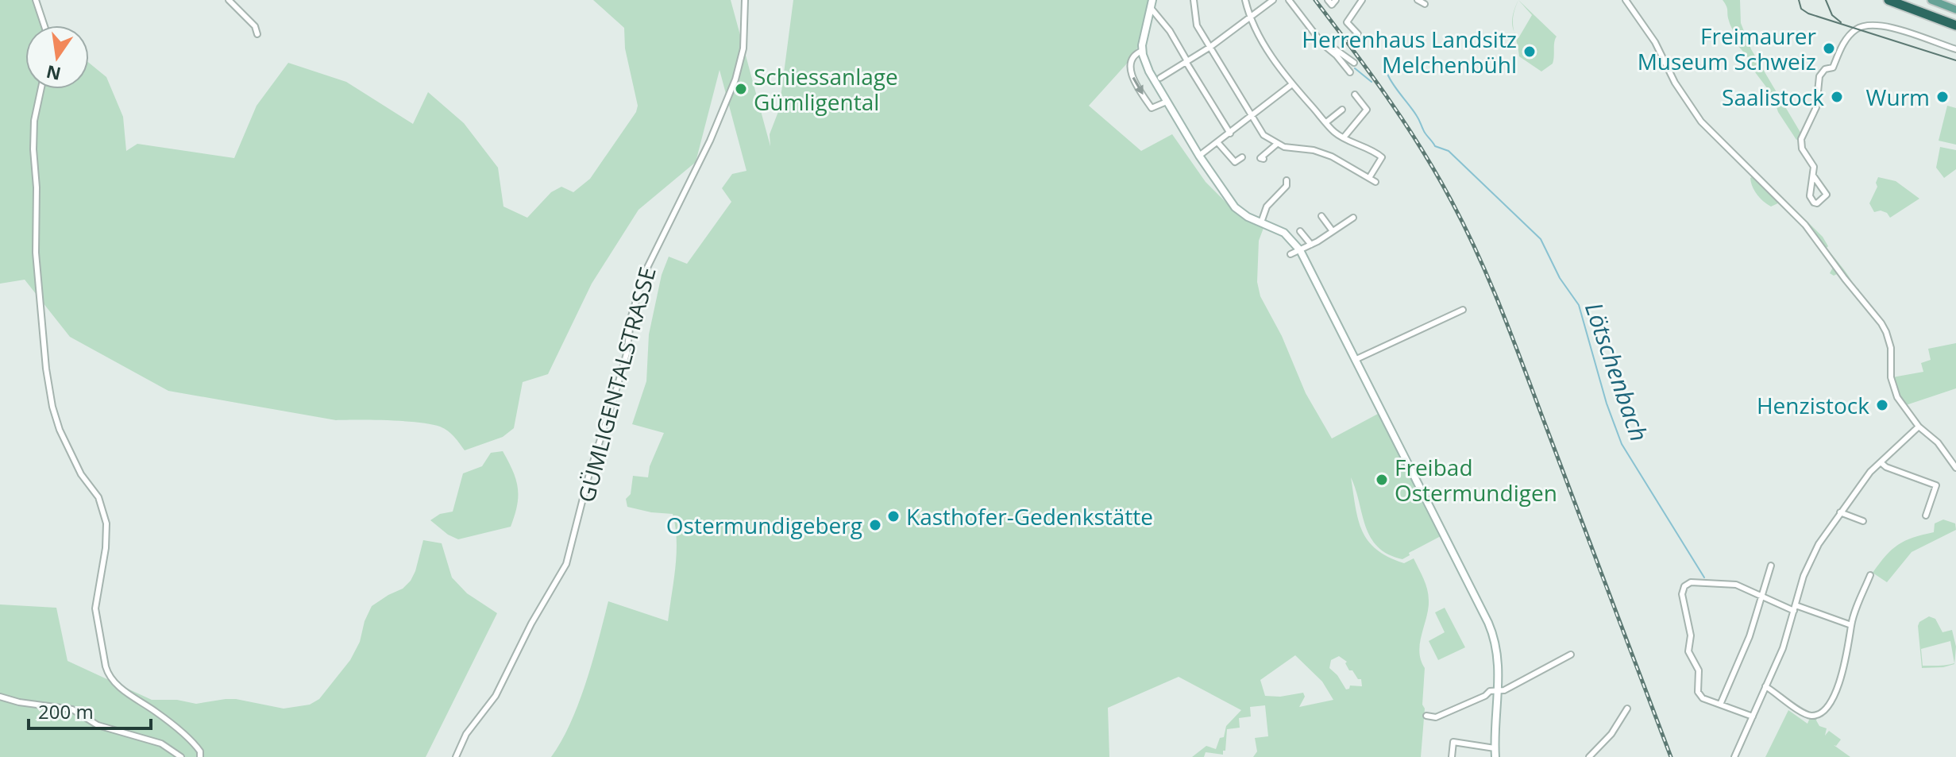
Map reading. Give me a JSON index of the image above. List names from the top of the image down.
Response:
{
  "streets": {
    "street": ["GÜMLIGENTALSTRASSE"]
  },
  "water": ["Lötschenbach"],
  "places": [
    "Freimaurer Museum Schweiz",
    "Herrenhaus Landsitz Melchenbühl",
    "Schiessanlage Gümligental",
    "Saalistock",
    "Wurm",
    "Henzistock",
    "Freibad Ostermundigen",
    "Kasthofer-Gedenkstätte",
    "Ostermundigeberg"
  ],
  "scale_bar": "200 m",
  "north": "bottom"
}
